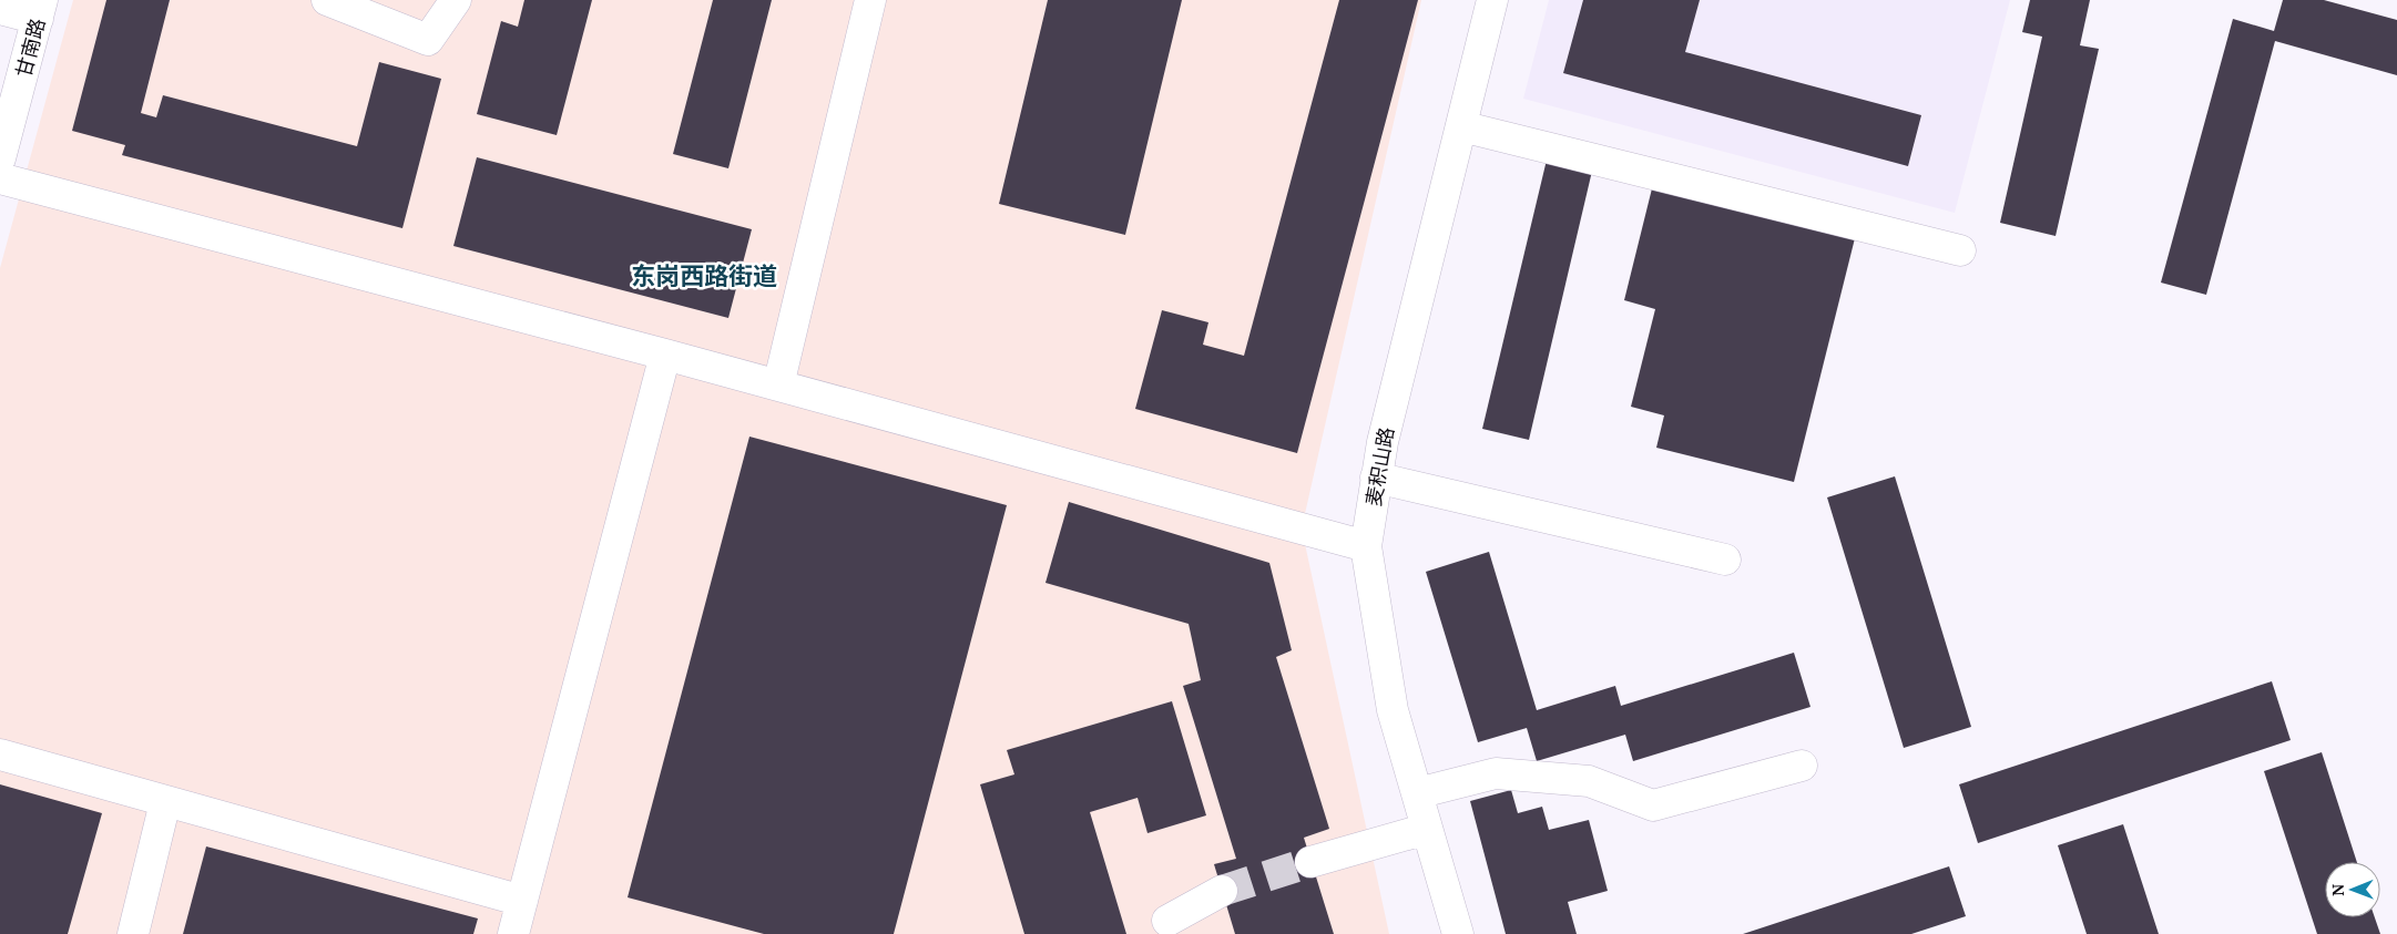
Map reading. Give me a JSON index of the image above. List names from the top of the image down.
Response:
{
  "streets": {
    "street": ["甘南路", "麦积山路"]
  },
  "districts": ["东岗西路街道"],
  "north": "left"
}
